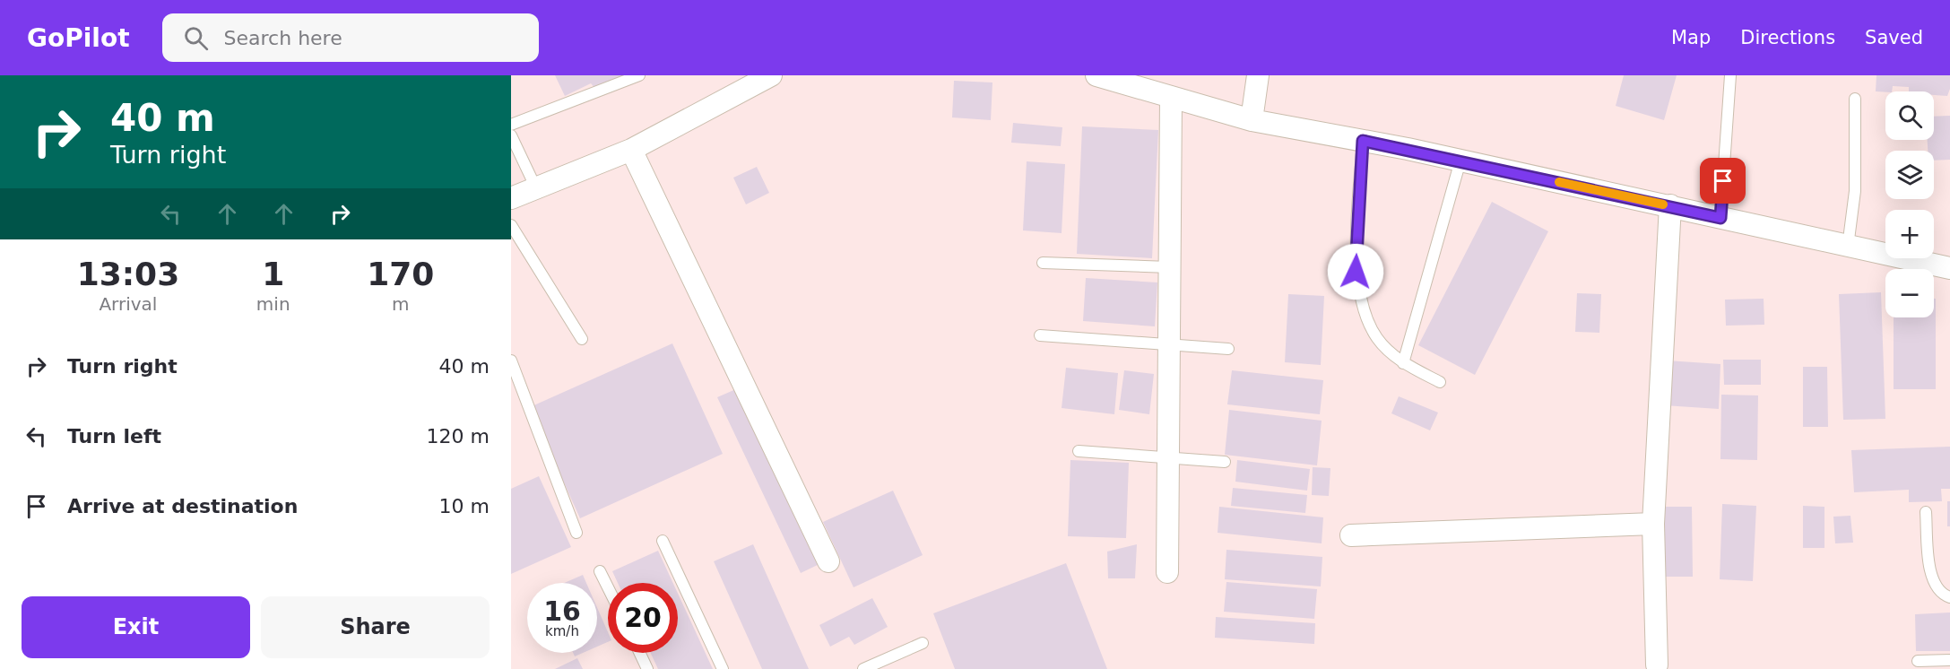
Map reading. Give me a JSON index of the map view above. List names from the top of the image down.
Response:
{
  "page": {
    "header": "GoPilot",
    "search": "Search here",
    "nav": ["Map", "Directions", "Saved"],
    "turn": ["40 m", "Turn right"],
    "map_buttons": ["+", "−"],
    "eta": [
      "13:03",
      "Arrival",
      "1",
      "min",
      "170",
      "m"
    ],
    "list": [
      {
        "name": "Turn right",
        "value": "40 m"
      },
      {
        "name": "Turn left",
        "value": "120 m"
      },
      {
        "name": "Arrive at destination",
        "value": "10 m"
      }
    ],
    "speed": "16 km/h",
    "limit": "20",
    "buttons": ["Exit", "Share"]
  }
}
